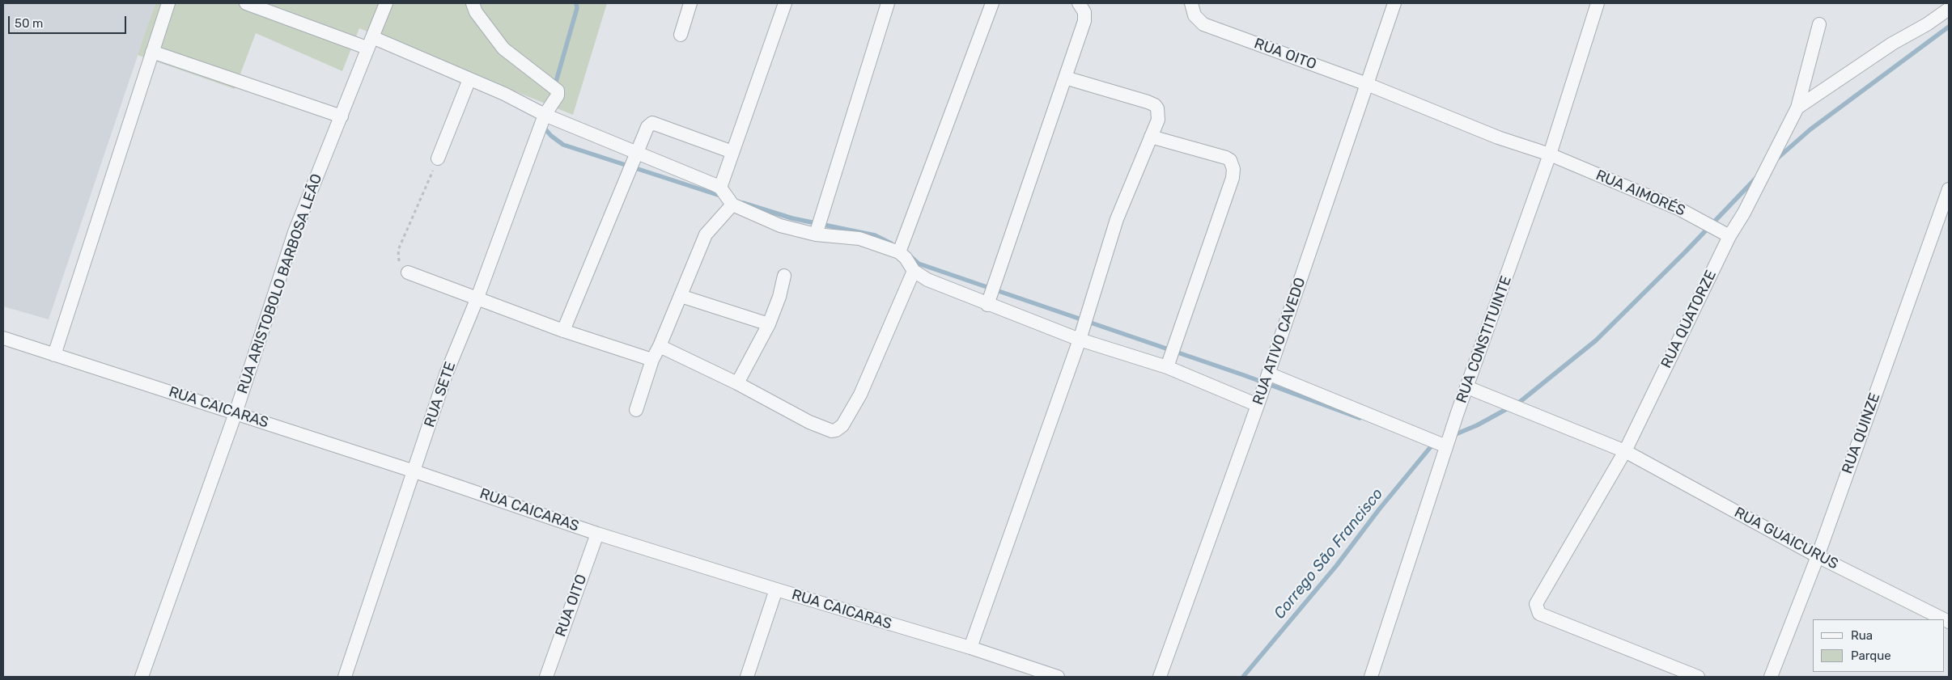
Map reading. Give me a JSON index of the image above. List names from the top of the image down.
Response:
{
  "streets": {
    "street": [
      "RUA OITO",
      "RUA AIMORÉS",
      "RUA ARISTOBOLO BARBOSA LEÃO",
      "RUA QUATORZE",
      "RUA CONSTITUINTE",
      "RUA ATIVO CAVEDO",
      "RUA SETE",
      "RUA CAICARAS",
      "RUA QUINZE",
      "RUA GUAICURUS"
    ]
  },
  "crossings": [
    ["RUA OITO", "RUA AIMORÉS"],
    ["RUA OITO", "RUA CONSTITUINTE"],
    ["RUA OITO", "RUA ATIVO CAVEDO"],
    ["RUA OITO", "RUA CAICARAS"],
    ["RUA AIMORÉS", "RUA QUATORZE"],
    ["RUA AIMORÉS", "RUA CONSTITUINTE"],
    ["RUA ARISTOBOLO BARBOSA LEÃO", "RUA CAICARAS"],
    ["RUA QUATORZE", "RUA GUAICURUS"],
    ["RUA CONSTITUINTE", "RUA GUAICURUS"],
    ["RUA SETE", "RUA CAICARAS"],
    ["RUA QUINZE", "RUA GUAICURUS"]
  ],
  "water": ["Corrego São Francisco"],
  "legend": ["Rua", "Parque"],
  "scale_bar": "50 m"
}
